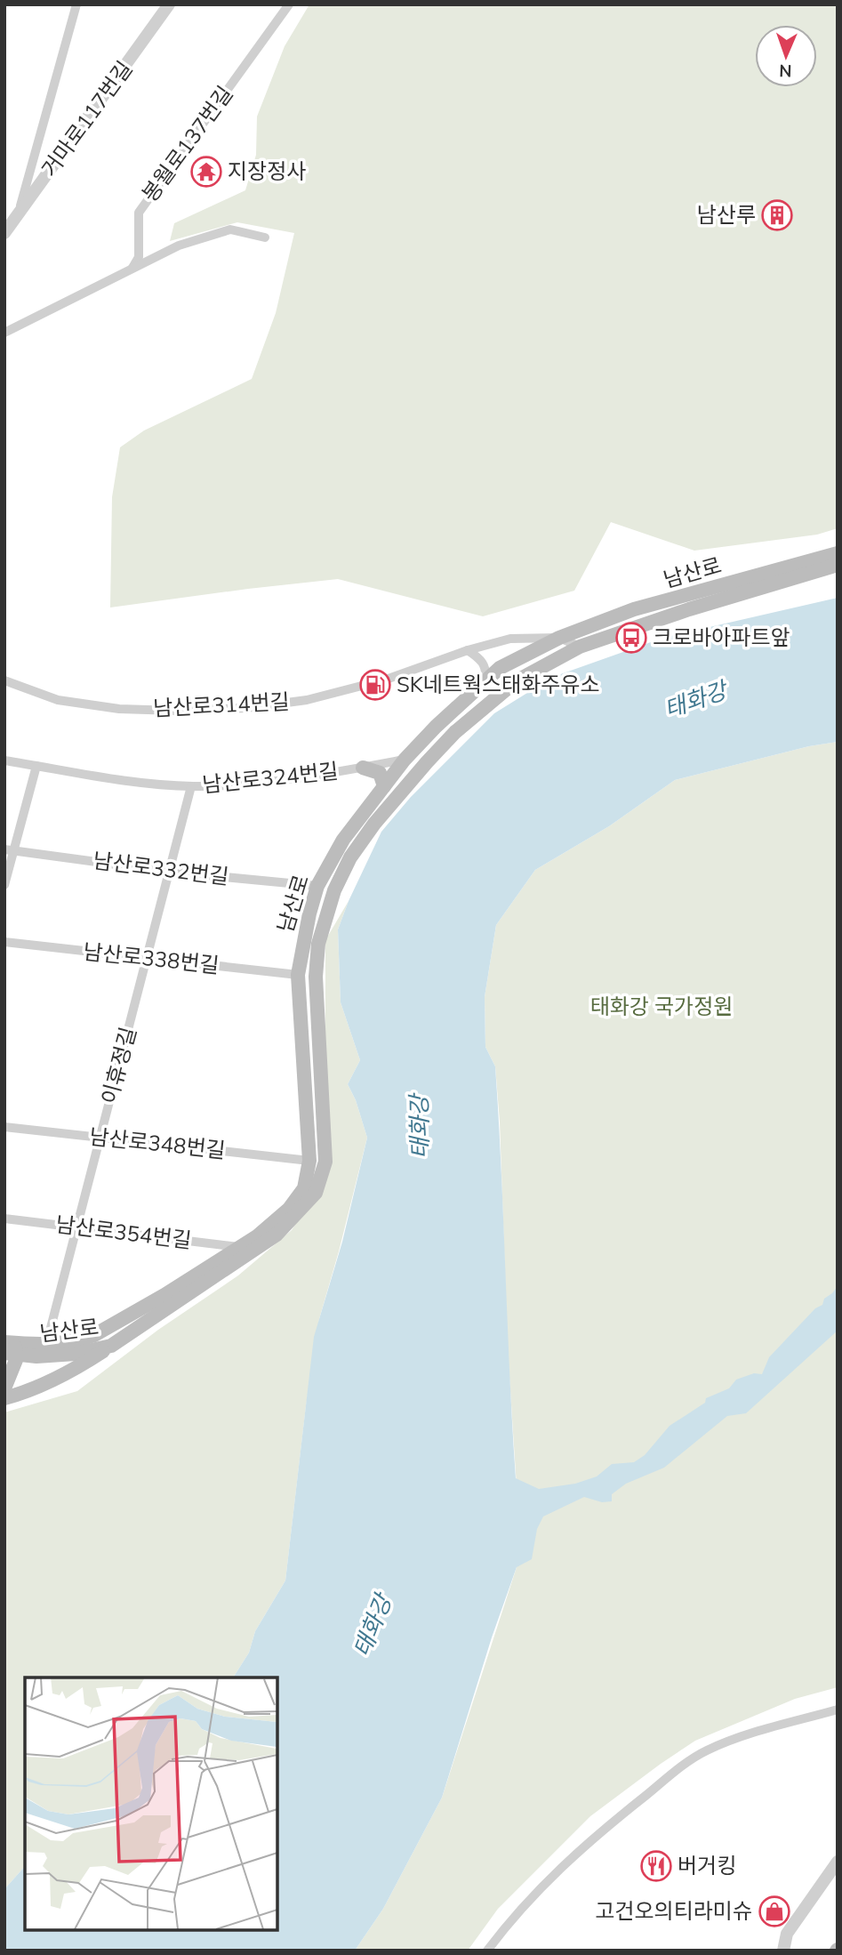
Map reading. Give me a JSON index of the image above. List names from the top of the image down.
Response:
{
  "streets": {
    "main road": ["남산로"],
    "street": [
      "거마로117번길",
      "봉월로137번길",
      "남산로314번길",
      "남산로324번길",
      "남산로332번길",
      "남산로338번길",
      "이휴정길",
      "남산로348번길",
      "남산로354번길"
    ]
  },
  "crossings": [
    ["남산로", "남산로314번길"],
    ["남산로", "남산로324번길"],
    ["남산로", "남산로332번길"],
    ["남산로", "남산로338번길"],
    ["남산로", "이휴정길"],
    ["남산로", "남산로348번길"],
    ["남산로", "남산로354번길"],
    ["남산로324번길", "이휴정길"],
    ["남산로332번길", "이휴정길"],
    ["남산로338번길", "이휴정길"],
    ["이휴정길", "남산로348번길"],
    ["이휴정길", "남산로354번길"]
  ],
  "water": ["태화강"],
  "parks": ["태화강 국가정원"],
  "places": {
    "temple": ["지장정사"],
    "building": ["남산루"],
    "bus stop": ["크로바아파트앞"],
    "fuel station": ["SK네트웍스태화주유소"],
    "restaurant": ["버거킹"],
    "shop": ["고건오의티라미슈"]
  },
  "north": "bottom"
}
